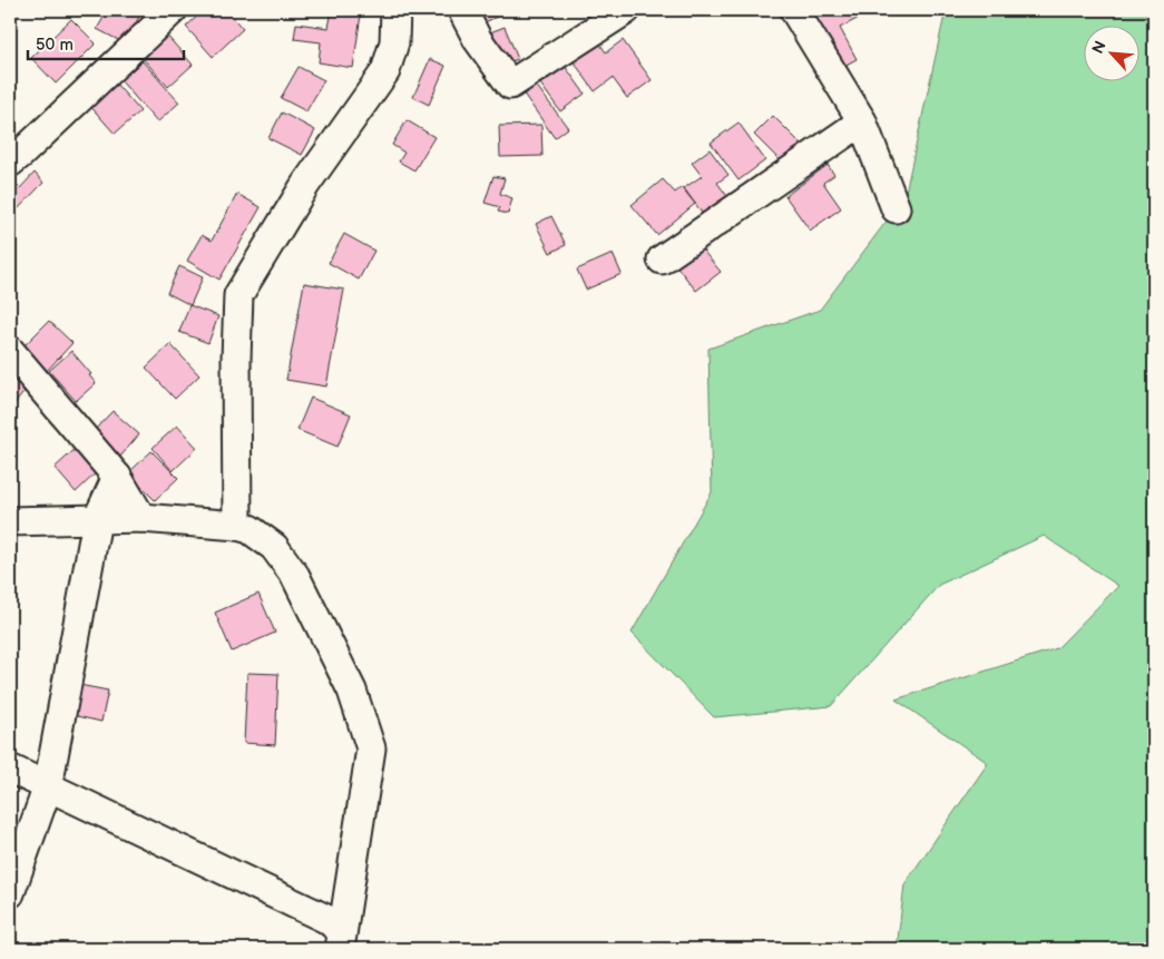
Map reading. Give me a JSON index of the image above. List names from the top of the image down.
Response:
{
  "scale_bar": "50 m",
  "north": "top left"
}
